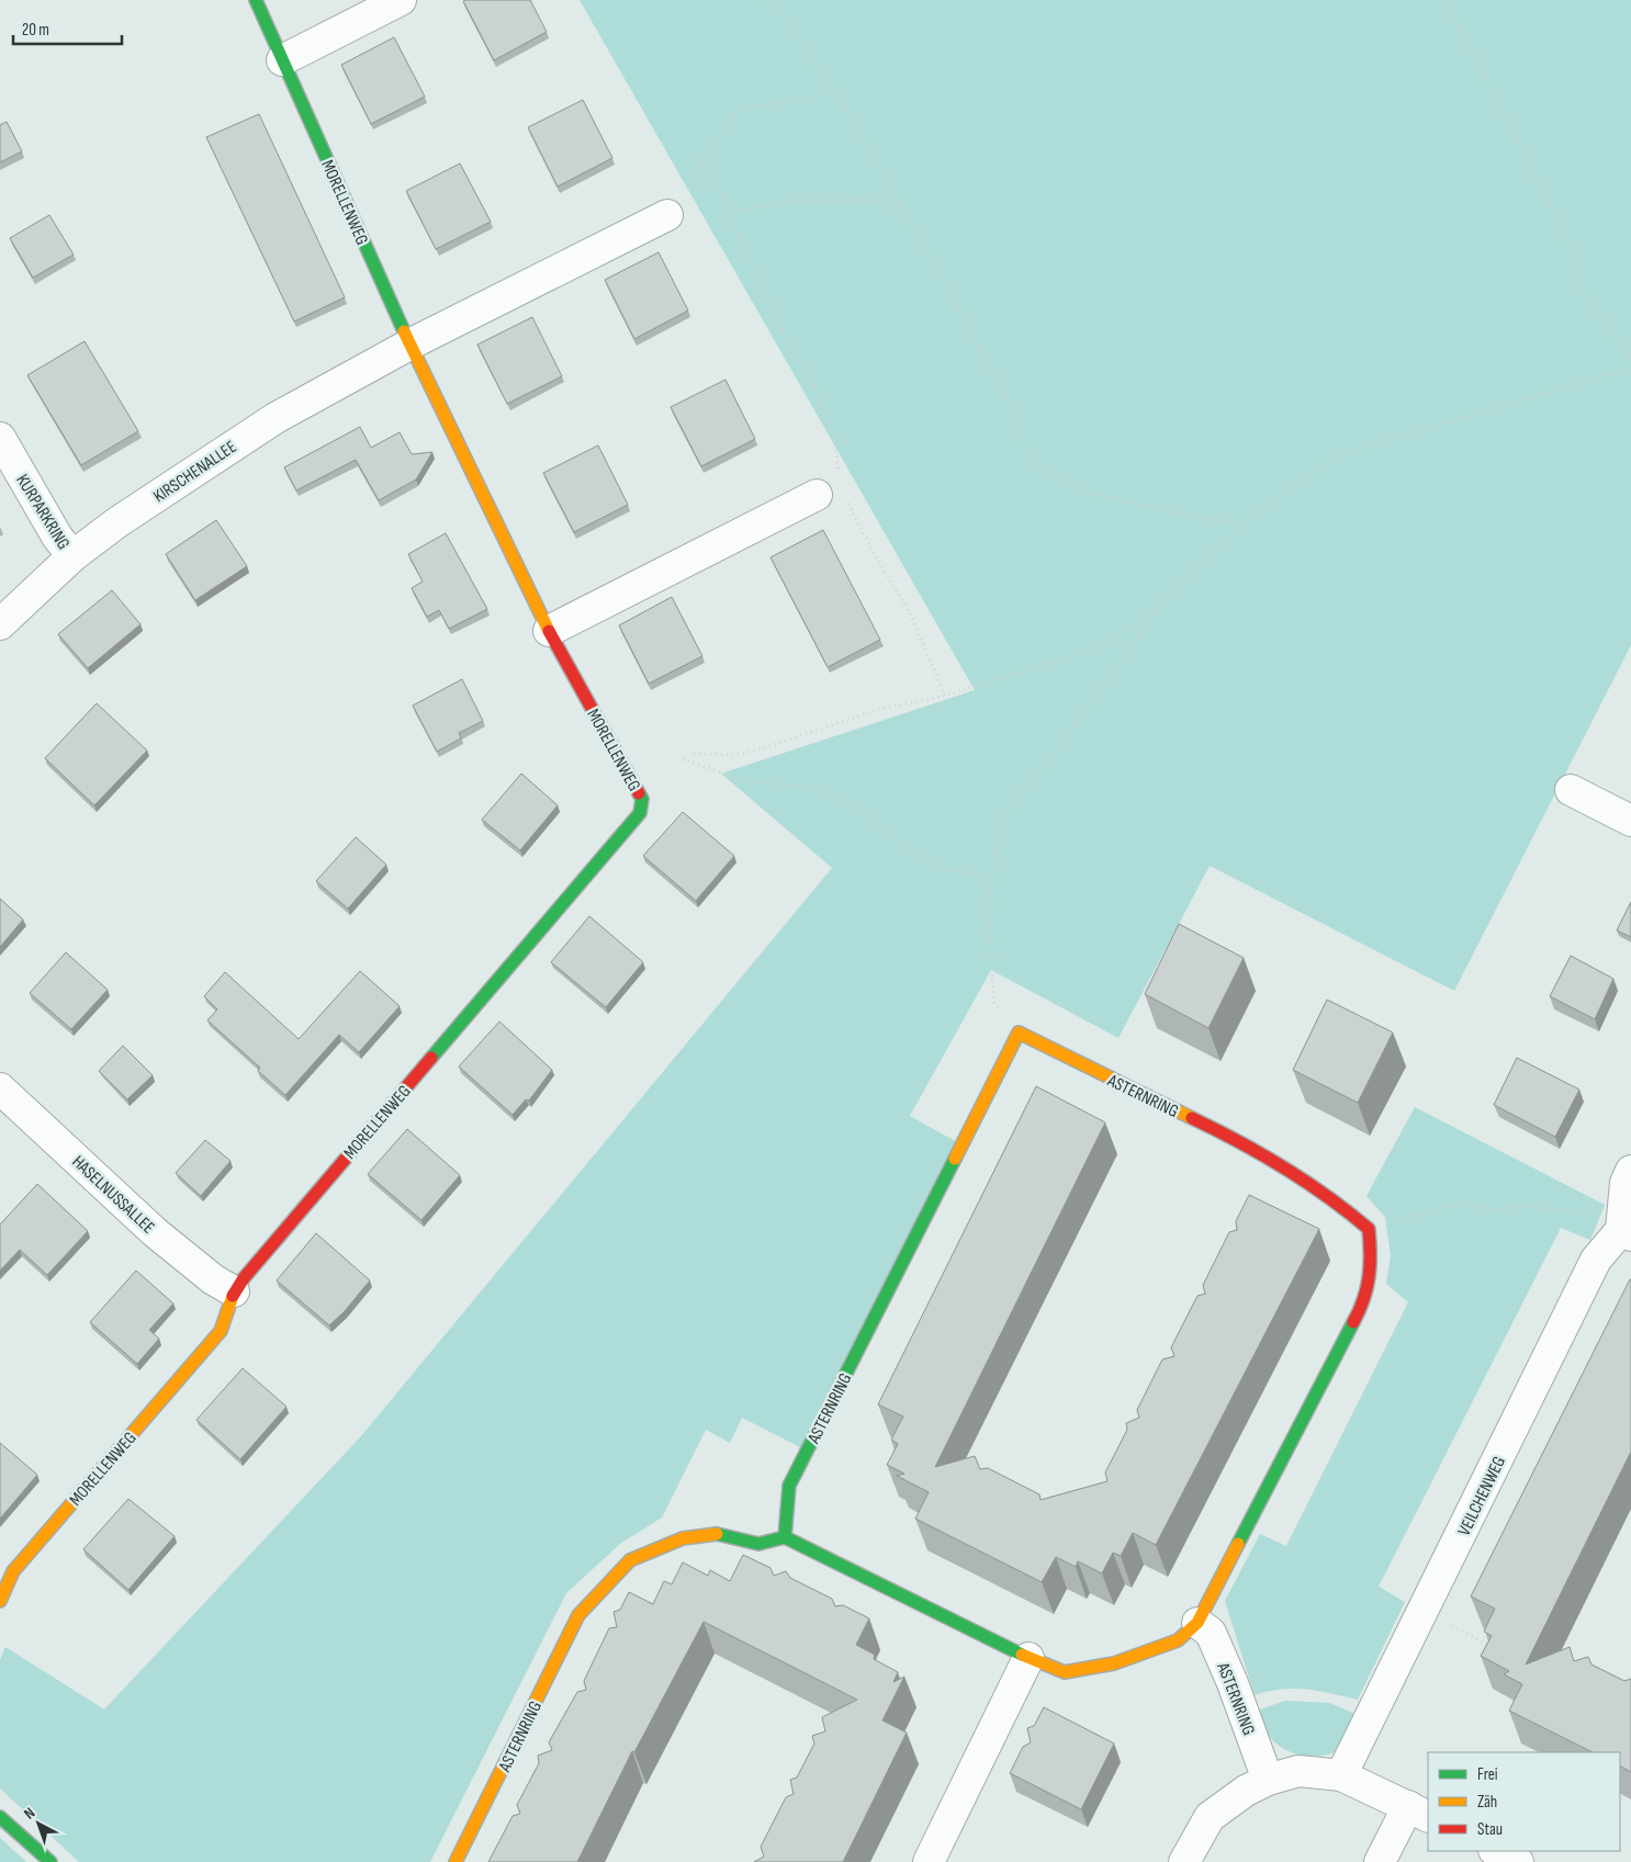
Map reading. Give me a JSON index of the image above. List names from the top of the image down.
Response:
{
  "streets": {
    "street": [
      "MORELLENWEG",
      "KIRSCHENALLEE",
      "KURPARKRING",
      "ASTERNRING",
      "HASELNUSSALLEE",
      "VEILCHENWEG"
    ]
  },
  "crossings": [
    ["MORELLENWEG", "KIRSCHENALLEE"],
    ["MORELLENWEG", "HASELNUSSALLEE"],
    ["KIRSCHENALLEE", "KURPARKRING"]
  ],
  "legend": ["Frei", "Zäh", "Stau"],
  "scale_bar": "20 m",
  "north": "top left"
}
